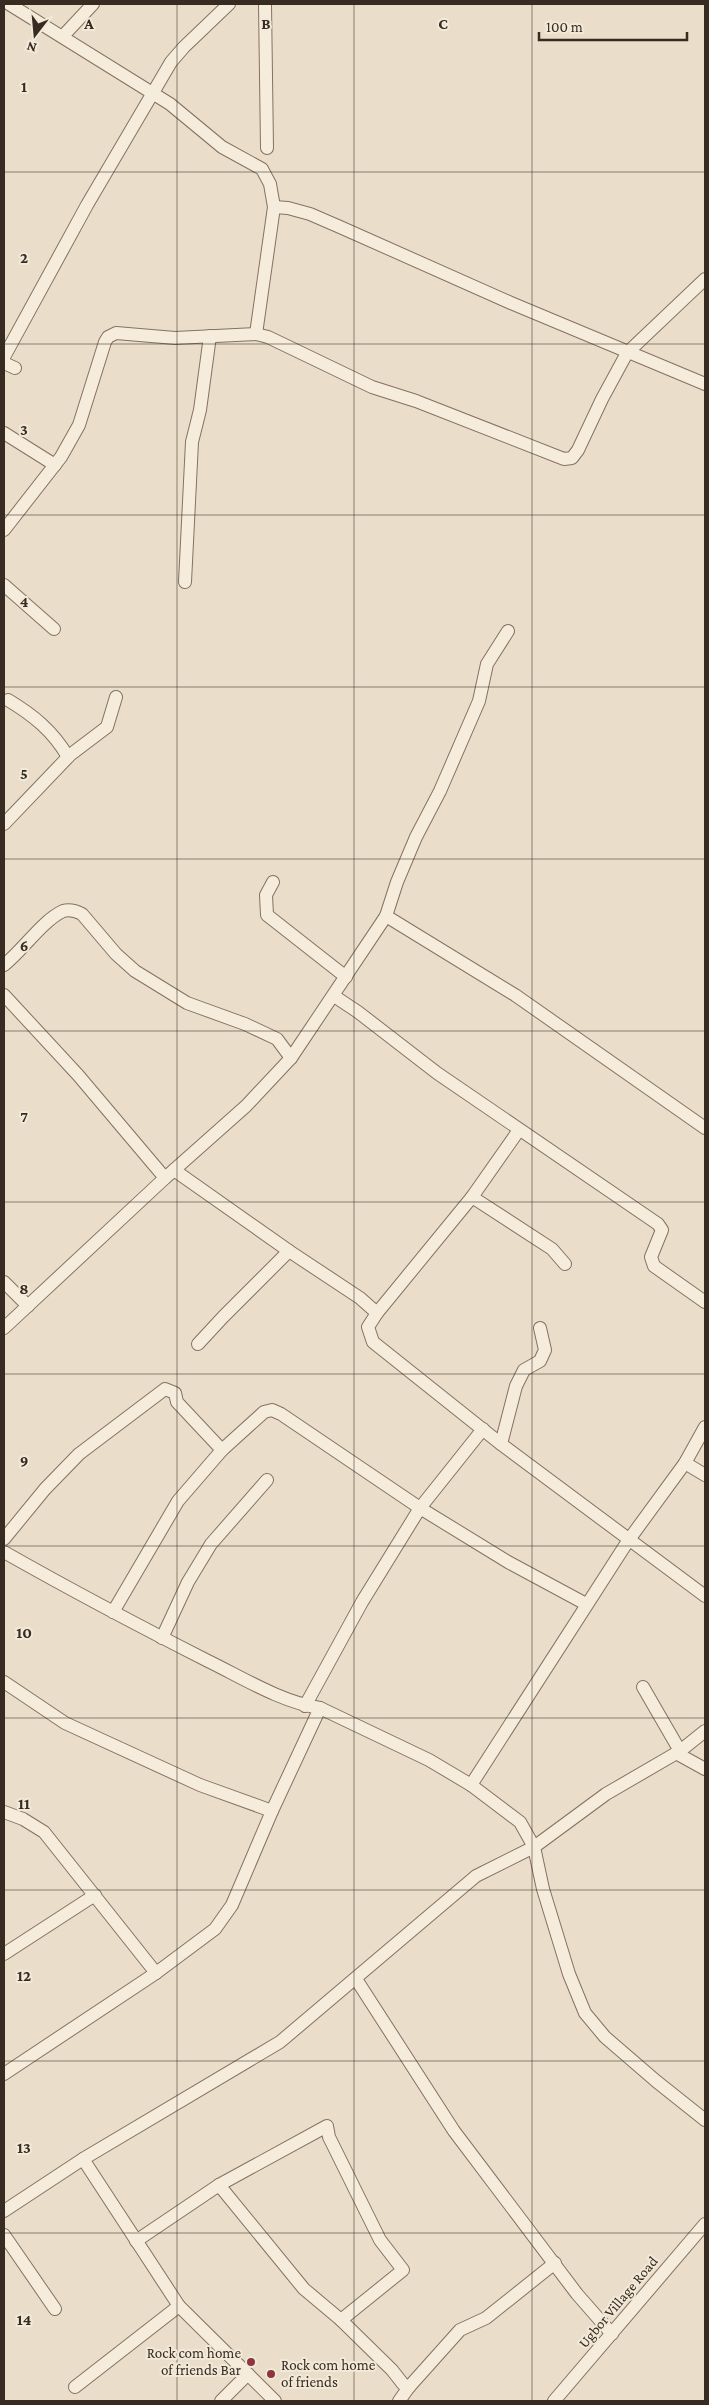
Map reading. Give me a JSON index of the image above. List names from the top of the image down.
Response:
{
  "streets": {
    "street": ["Ugbor Village Road"]
  },
  "places": ["Rock com home of friends Bar", "Rock com home of friends"],
  "scale_bar": "100 m",
  "north": "bottom",
  "grid": {
    "columns": ["A", "B", "C"],
    "rows": [
      "1",
      "2",
      "3",
      "4",
      "5",
      "6",
      "7",
      "8",
      "9",
      "10",
      "11",
      "12",
      "13",
      "14"
    ]
  }
}
